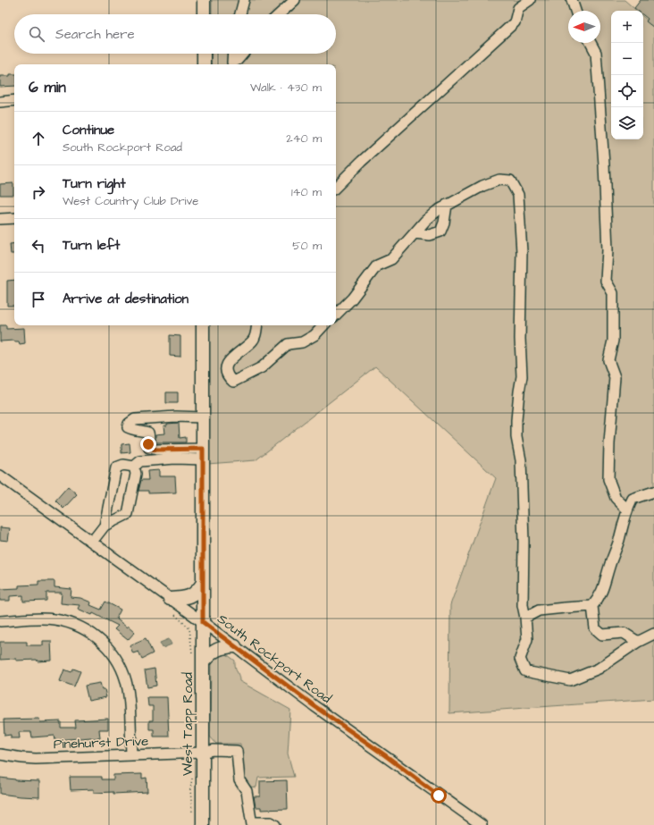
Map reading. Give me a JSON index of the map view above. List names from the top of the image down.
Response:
{
  "streets": {
    "main road": ["West Tapp Road"],
    "street": ["South Rockport Road", "Pinehurst Drive"]
  },
  "crossings": [
    ["South Rockport Road", "West Tapp Road"],
    ["West Tapp Road", "Pinehurst Drive"]
  ],
  "north": "left",
  "page": {
    "map_buttons": ["+", "−"],
    "search": "Search here",
    "heading": ["6 min", "Walk · 430 m"],
    "list": [
      ["Continue", "South Rockport Road", "240 m"],
      ["Turn right", "West Country Club Drive", "140 m"],
      ["Turn left", "50 m"],
      "Arrive at destination"
    ]
  }
}
